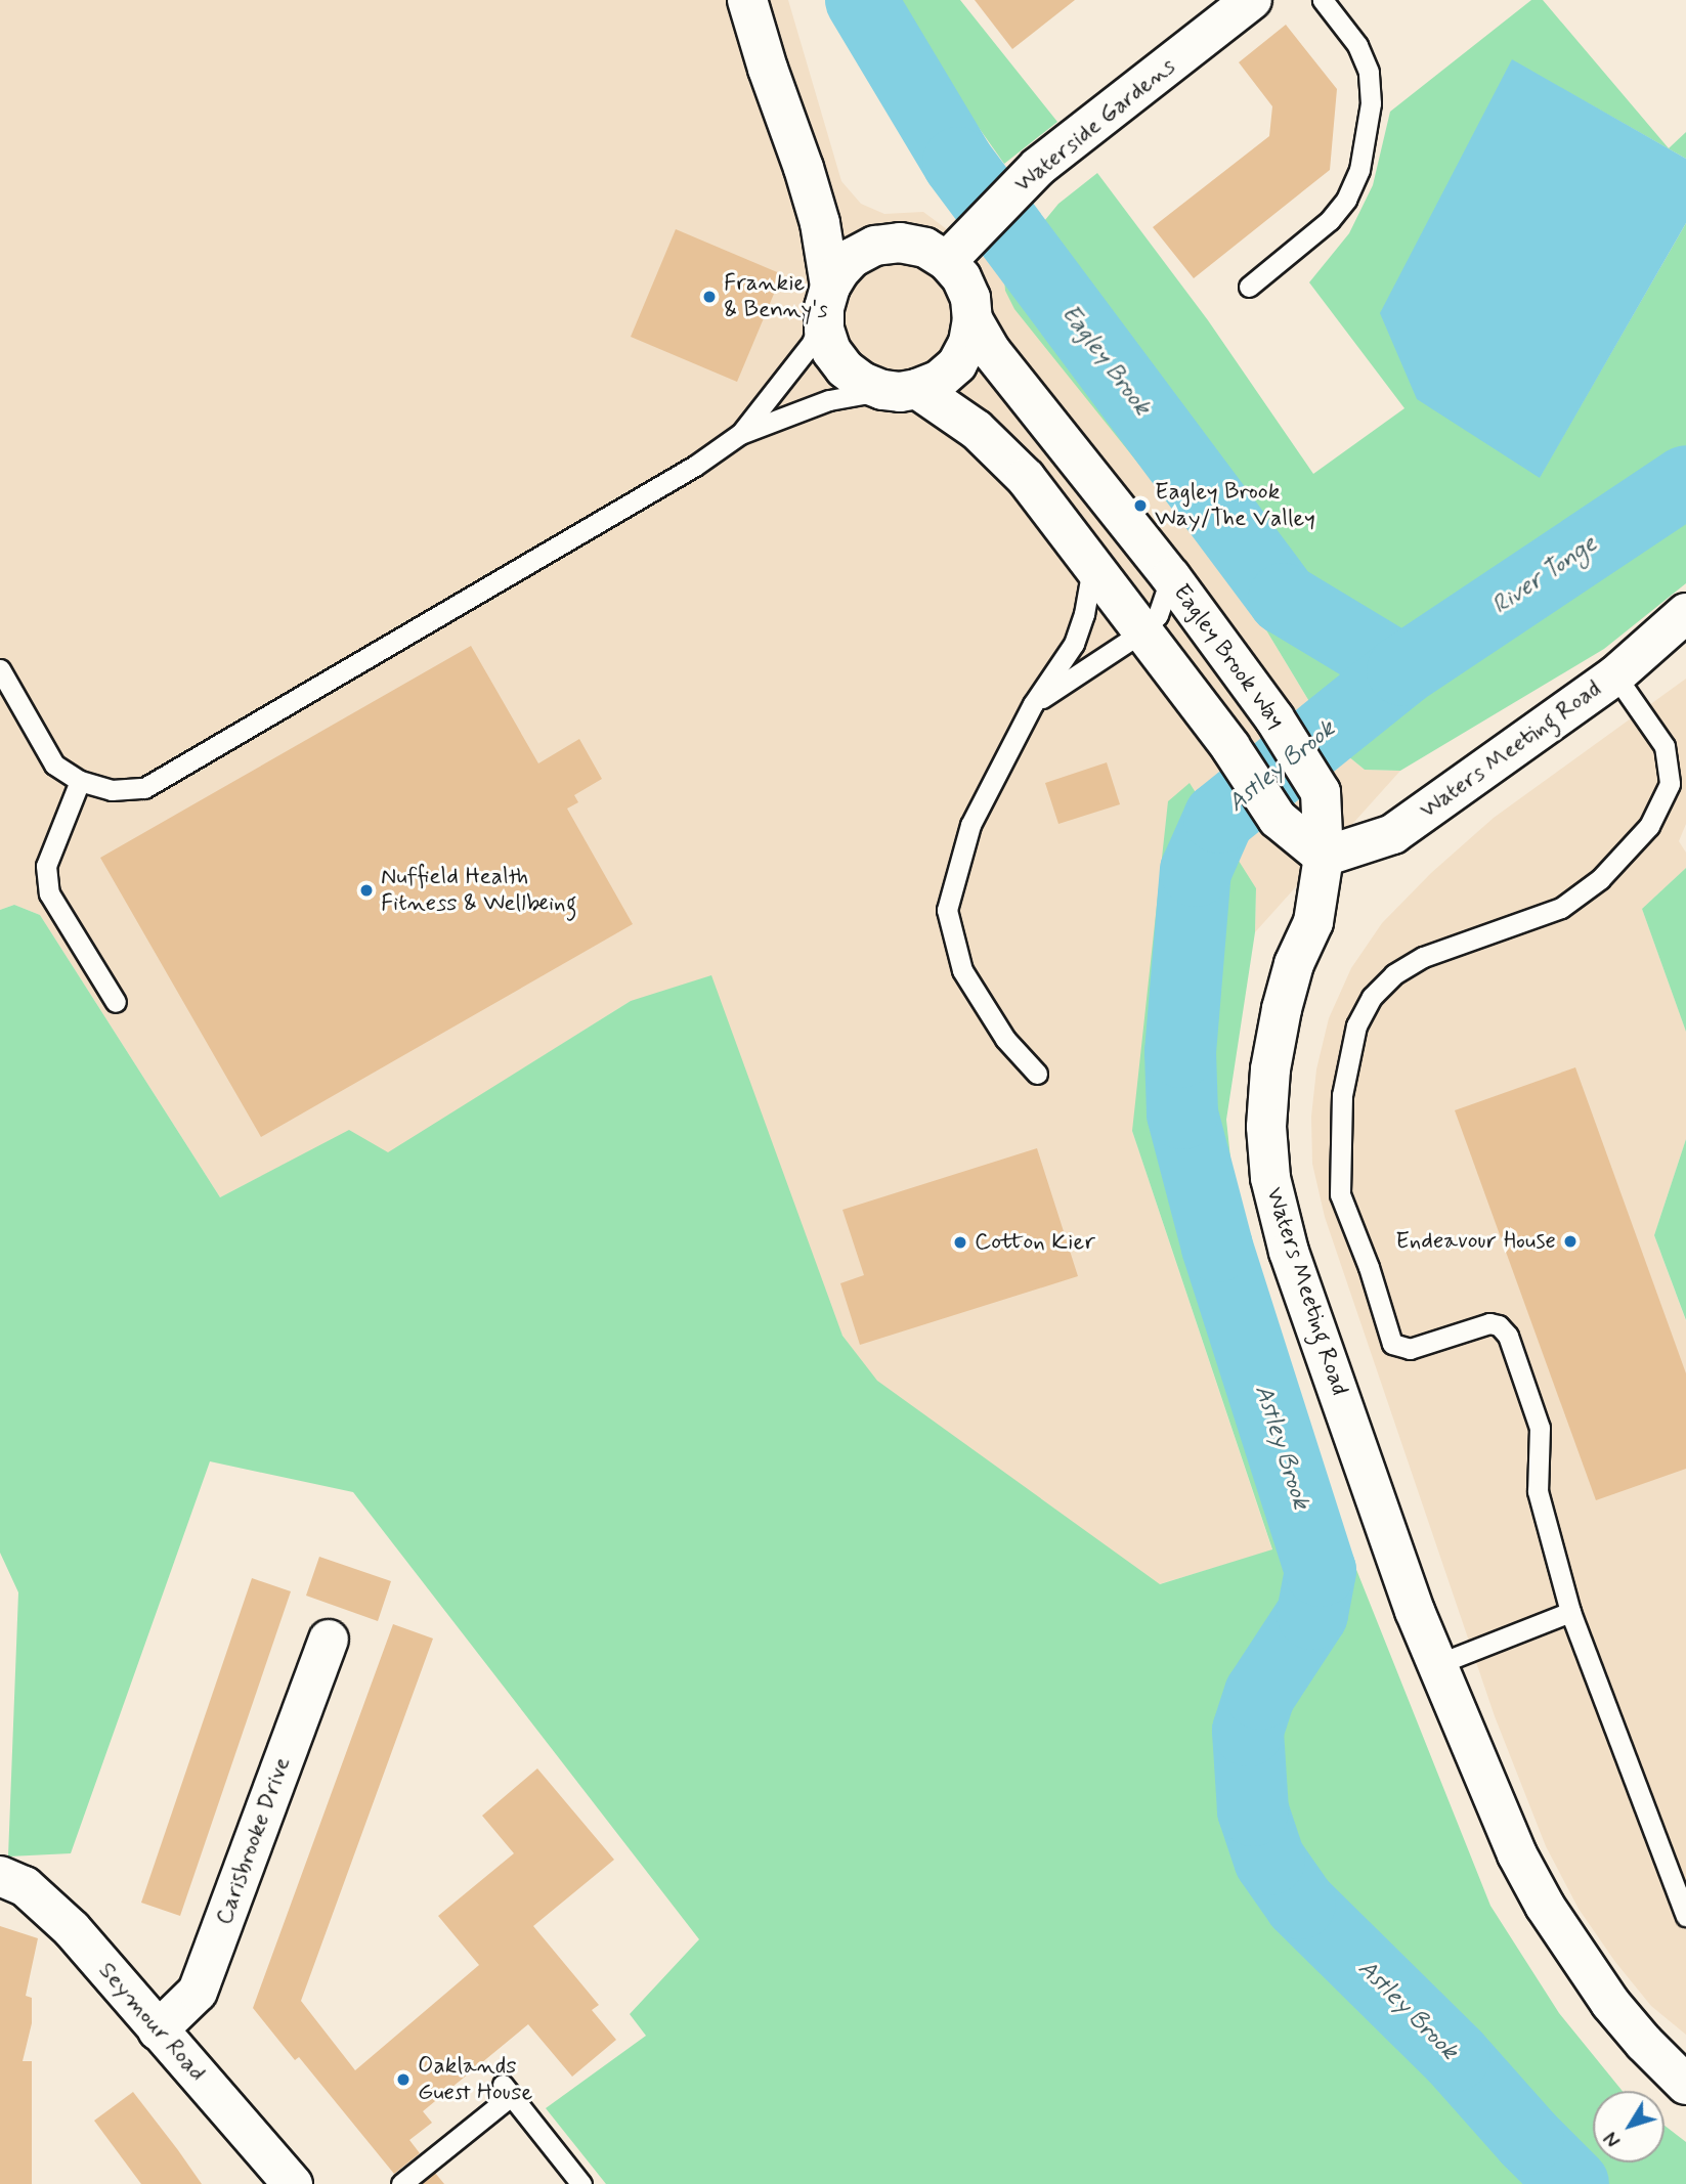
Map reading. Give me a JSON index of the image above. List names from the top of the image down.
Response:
{
  "streets": {
    "street": [
      "Waterside Gardens",
      "Eagley Brook Way",
      "Waters Meeting Road",
      "Carisbrooke Drive",
      "Seymour Road"
    ]
  },
  "crossings": [
    ["Waterside Gardens", "Eagley Brook Way"],
    ["Eagley Brook Way", "Waters Meeting Road"],
    ["Carisbrooke Drive", "Seymour Road"]
  ],
  "water": ["Eagley Brook", "River Tonge", "Astley Brook"],
  "places": [
    "Frankie & Benny's",
    "Eagley Brook Way/The Valley",
    "Nuffield Health Fitness & Wellbeing",
    "Endeavour House",
    "Cotton Kier",
    "Oaklands Guest House"
  ],
  "north": "bottom left"
}
